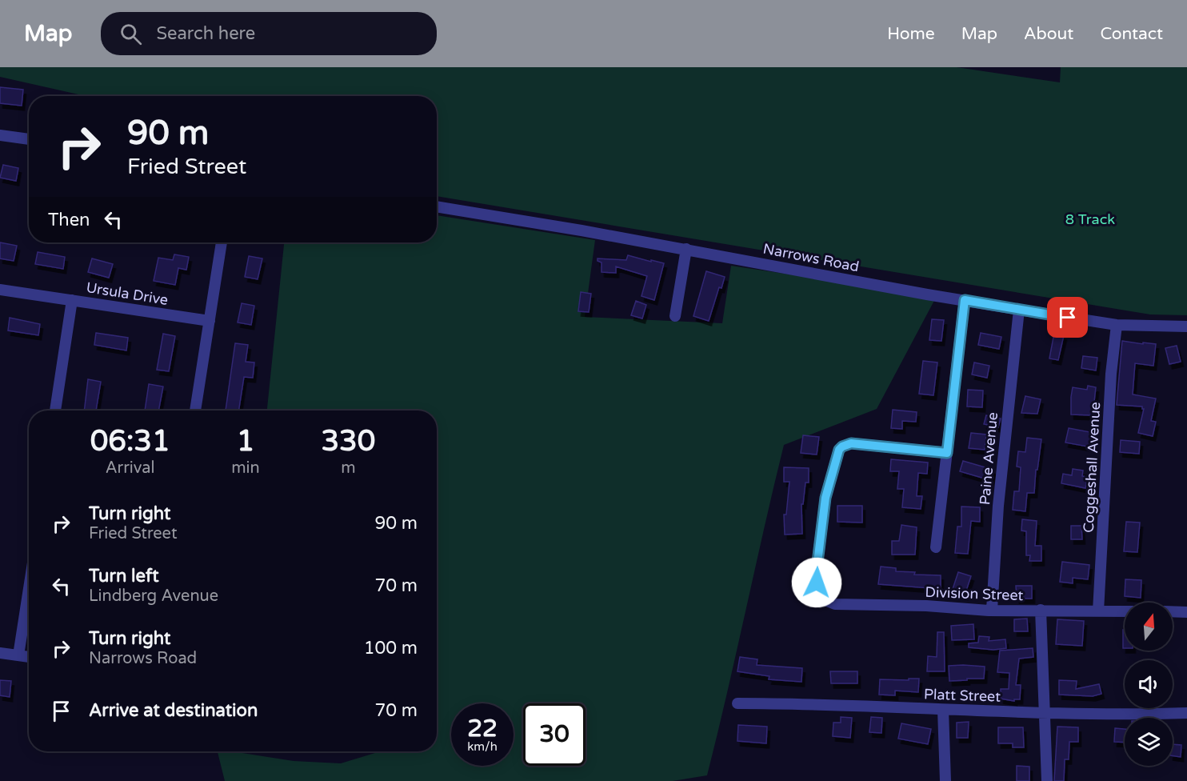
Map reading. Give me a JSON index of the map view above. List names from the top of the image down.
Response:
{
  "streets": {
    "street": [
      "Narrows Road",
      "Ursula Drive",
      "Paine Avenue",
      "Coggeshall Avenue",
      "Division Street",
      "Platt Street"
    ]
  },
  "crossings": [
    ["Narrows Road", "Paine Avenue"],
    ["Narrows Road", "Coggeshall Avenue"],
    ["Paine Avenue", "Division Street"],
    ["Coggeshall Avenue", "Division Street"]
  ],
  "parks": ["8 Track"],
  "north": "top",
  "page": {
    "header": "Map",
    "search": "Search here",
    "nav": [
      "Home",
      "Map",
      "About",
      "Contact"
    ],
    "turn": ["90 m", "Fried Street"],
    "then": "Then",
    "eta": [
      "06:31",
      "Arrival",
      "1",
      "min",
      "330",
      "m"
    ],
    "list": [
      {
        "name": "Turn right",
        "note": "Fried Street",
        "value": "90 m"
      },
      {
        "name": "Turn left",
        "note": "Lindberg Avenue",
        "value": "70 m"
      },
      {
        "name": "Turn right",
        "note": "Narrows Road",
        "value": "100 m"
      },
      {
        "name": "Arrive at destination",
        "value": "70 m"
      }
    ],
    "speed": "22 km/h",
    "limit": "30"
  }
}
